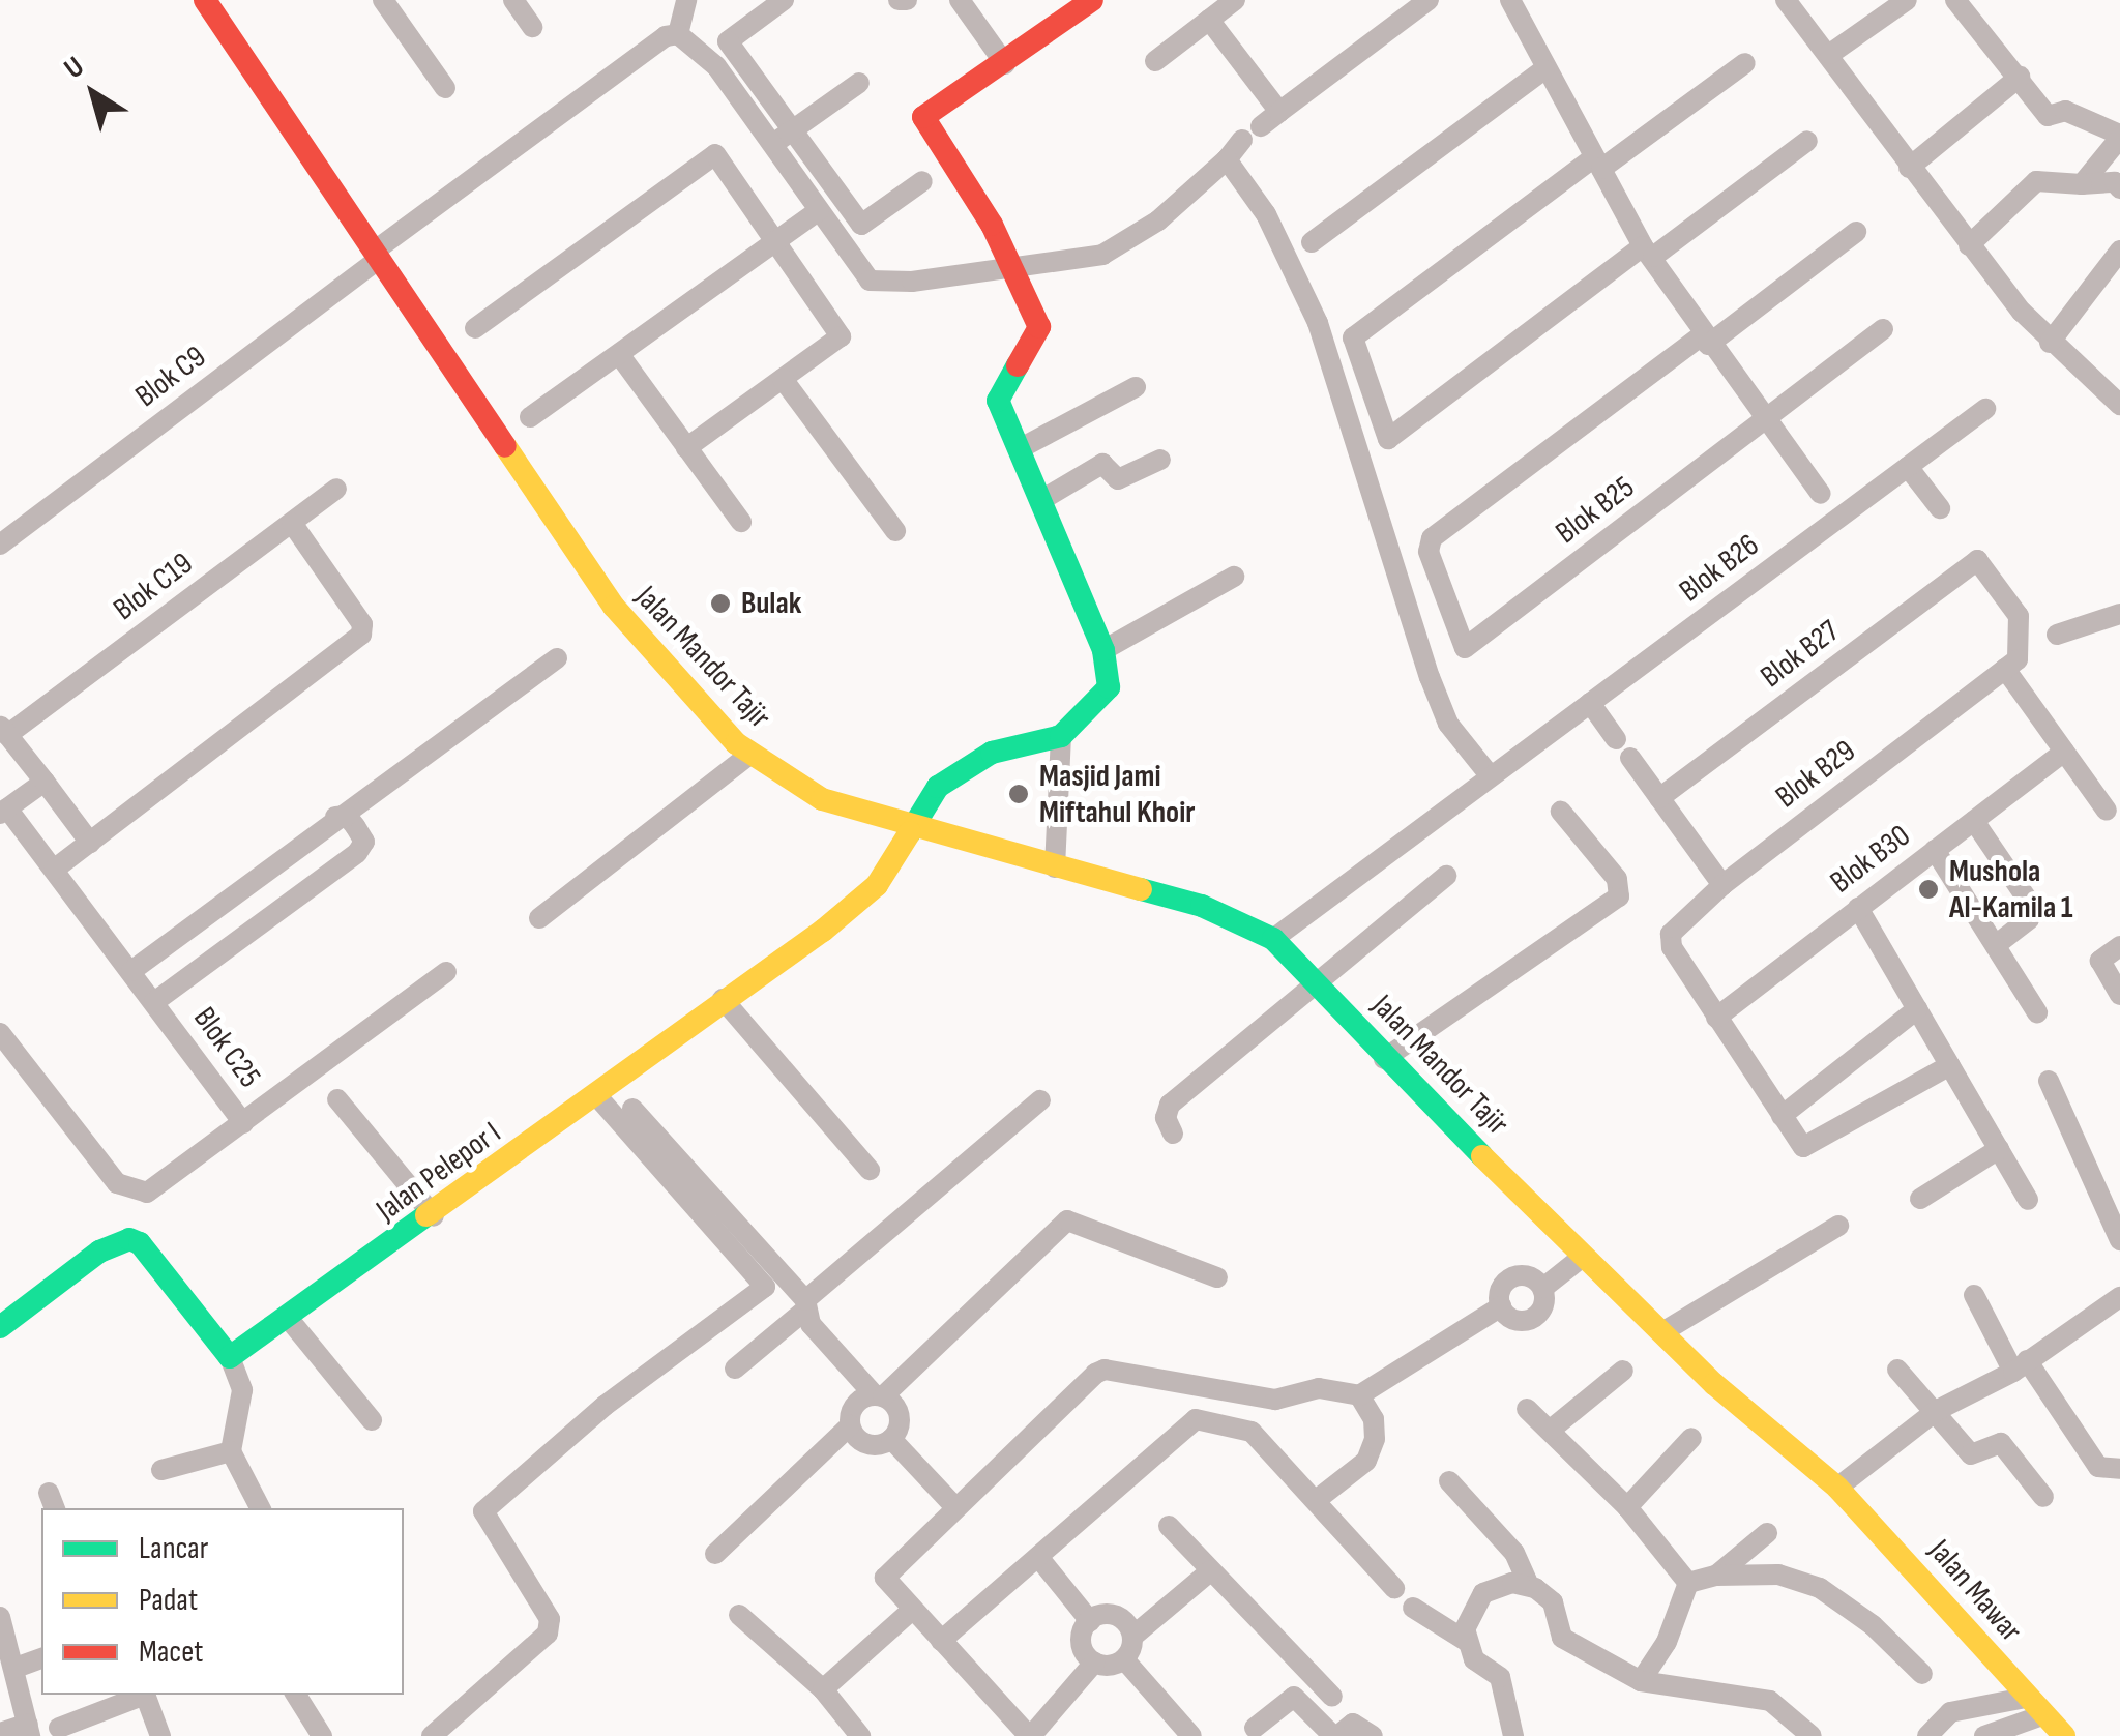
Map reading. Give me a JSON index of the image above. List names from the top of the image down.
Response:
{
  "streets": {
    "street": [
      "Blok C9",
      "Blok B25",
      "Blok B26",
      "Blok C19",
      "Blok B27",
      "Jalan Mandor Tajir",
      "Blok B29",
      "Blok B30",
      "Blok C25",
      "Jalan Pelepor I",
      "Jalan Mawar"
    ]
  },
  "crossings": [
    ["Blok C9", "Jalan Mandor Tajir"],
    ["Blok B26", "Jalan Mandor Tajir"],
    ["Blok B27", "Blok B29"],
    ["Jalan Mandor Tajir", "Jalan Pelepor I"],
    ["Jalan Mandor Tajir", "Jalan Mawar"],
    ["Blok B29", "Blok B30"]
  ],
  "places": ["Bulak", "Masjid Jami Miftahul Khoir", "Mushola Al-Kamila 1"],
  "legend": ["Lancar", "Padat", "Macet"],
  "north": "top left"
}
